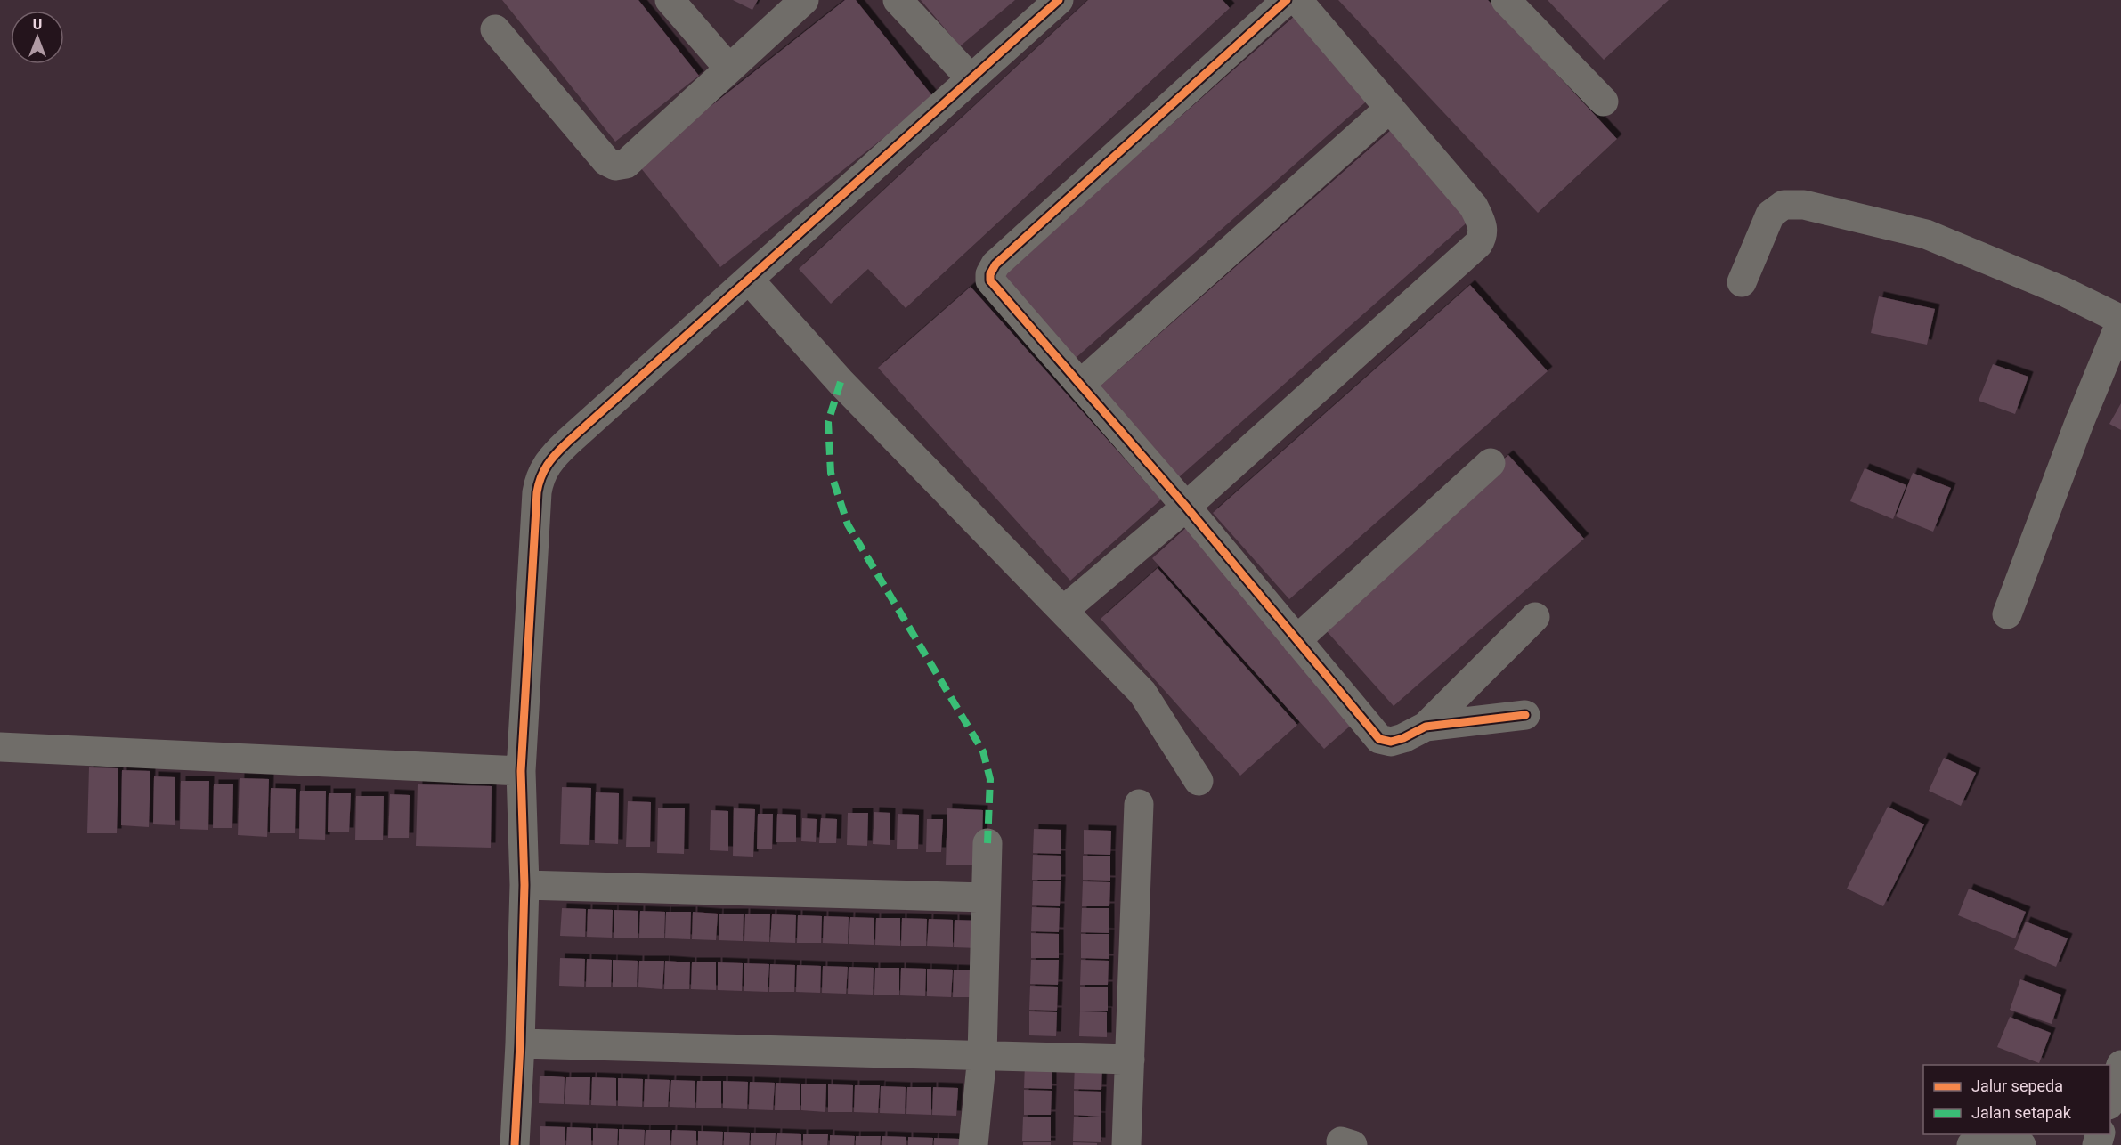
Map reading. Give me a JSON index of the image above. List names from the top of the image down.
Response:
{
  "legend": ["Jalur sepeda", "Jalan setapak"],
  "north": "top"
}
